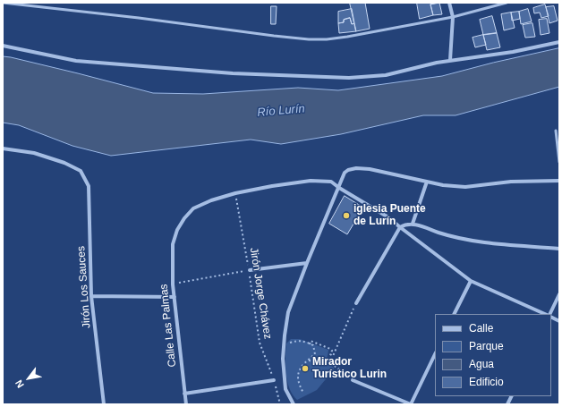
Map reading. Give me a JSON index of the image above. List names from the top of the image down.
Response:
{
  "streets": {
    "street": ["Jirón Los Sauces", "Calle Las Palmas"],
    "path": ["Jirón Jorge Chávez"]
  },
  "crossings": [
    ["Jirón Jorge Chávez", "Calle Las Palmas"]
  ],
  "water": ["Río Lurín"],
  "places": ["iglesia Puente de Lurín", "Mirador Turístico Lurin"],
  "legend": [
    "Calle",
    "Parque",
    "Agua",
    "Edificio"
  ],
  "north": "bottom left"
}
